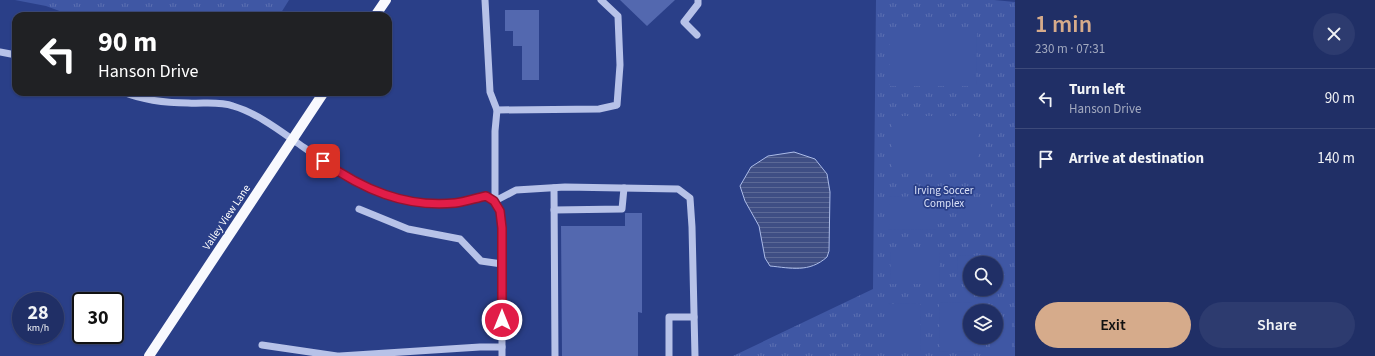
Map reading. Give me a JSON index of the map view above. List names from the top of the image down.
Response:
{
  "streets": {
    "main road": ["Valley View Lane"]
  },
  "parks": ["Irving Soccer Complex"],
  "page": {
    "heading": ["1 min", "230 m · 07:31"],
    "turn": ["90 m", "Hanson Drive"],
    "list": [
      {
        "name": "Turn left",
        "note": "Hanson Drive",
        "value": "90 m"
      },
      {
        "name": "Arrive at destination",
        "value": "140 m"
      }
    ],
    "speed": "28 km/h",
    "limit": "30",
    "buttons": ["Exit", "Share"]
  }
}
